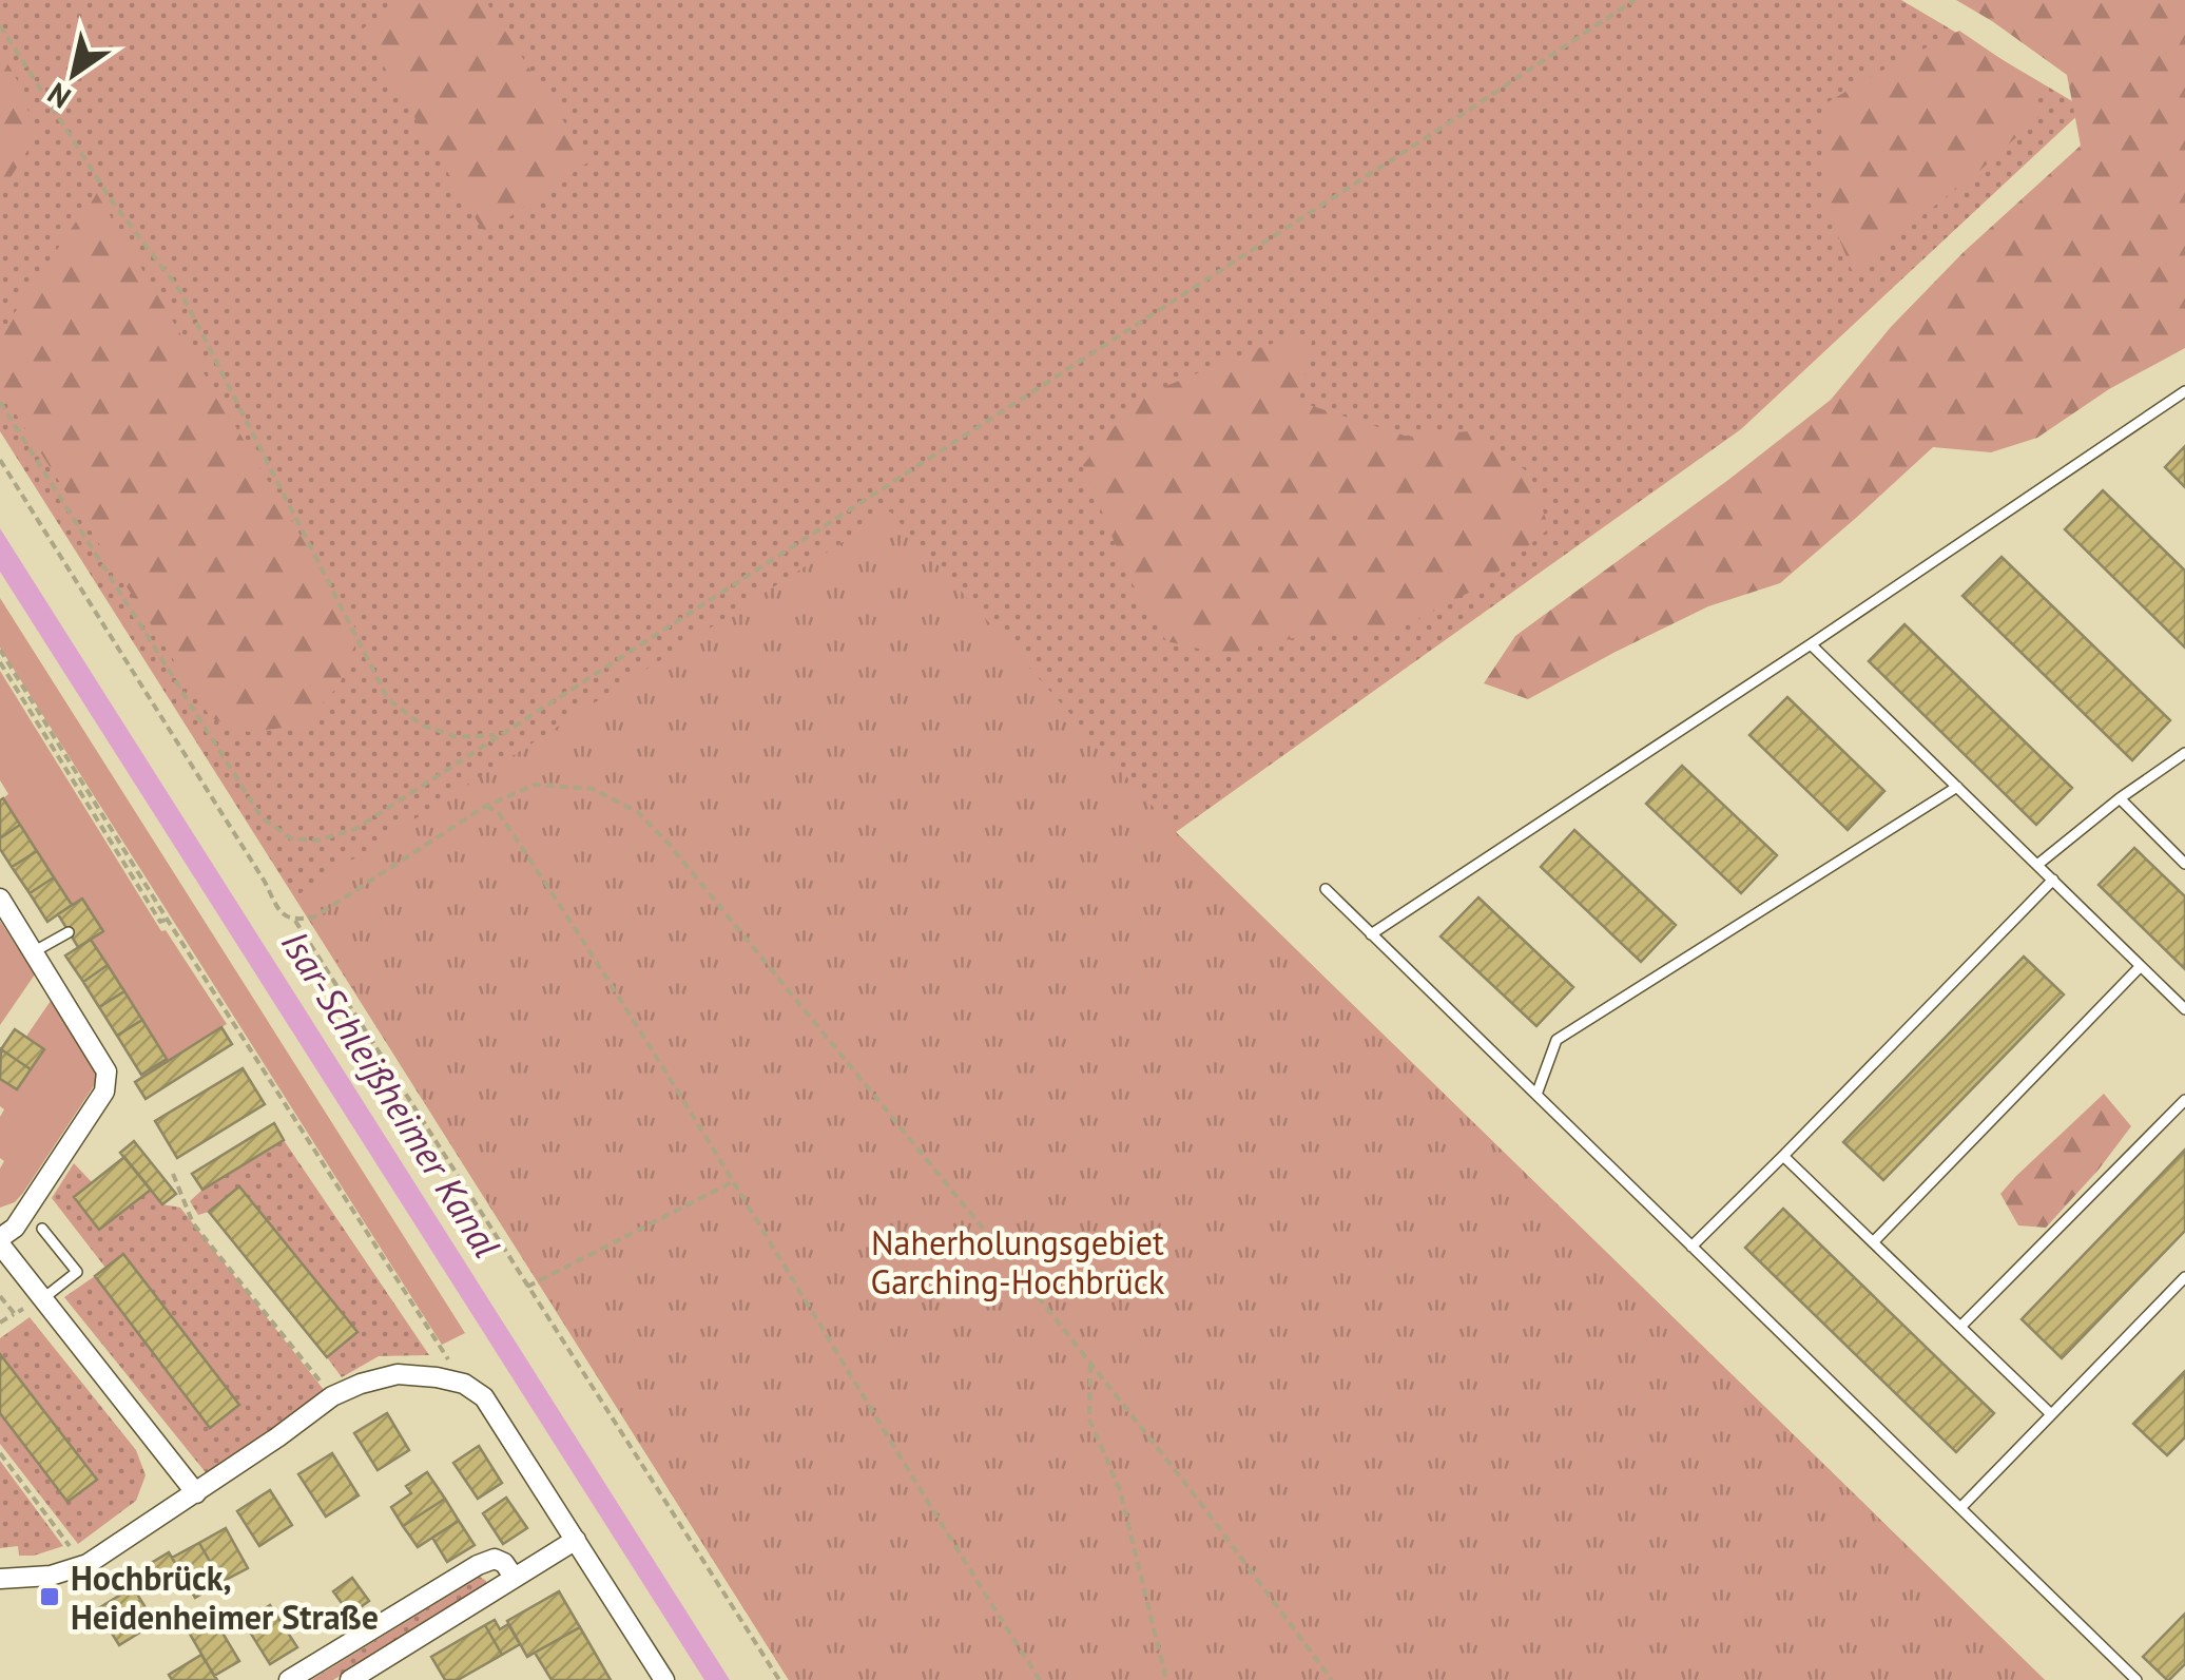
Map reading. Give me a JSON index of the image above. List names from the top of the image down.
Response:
{
  "water": ["Isar-Schleißheimer Kanal"],
  "parks": ["Naherholungsgebiet Garching-Hochbrück"],
  "places": {
    "transit": ["Hochbrück, Heidenheimer Straße"]
  },
  "north": "bottom left"
}
